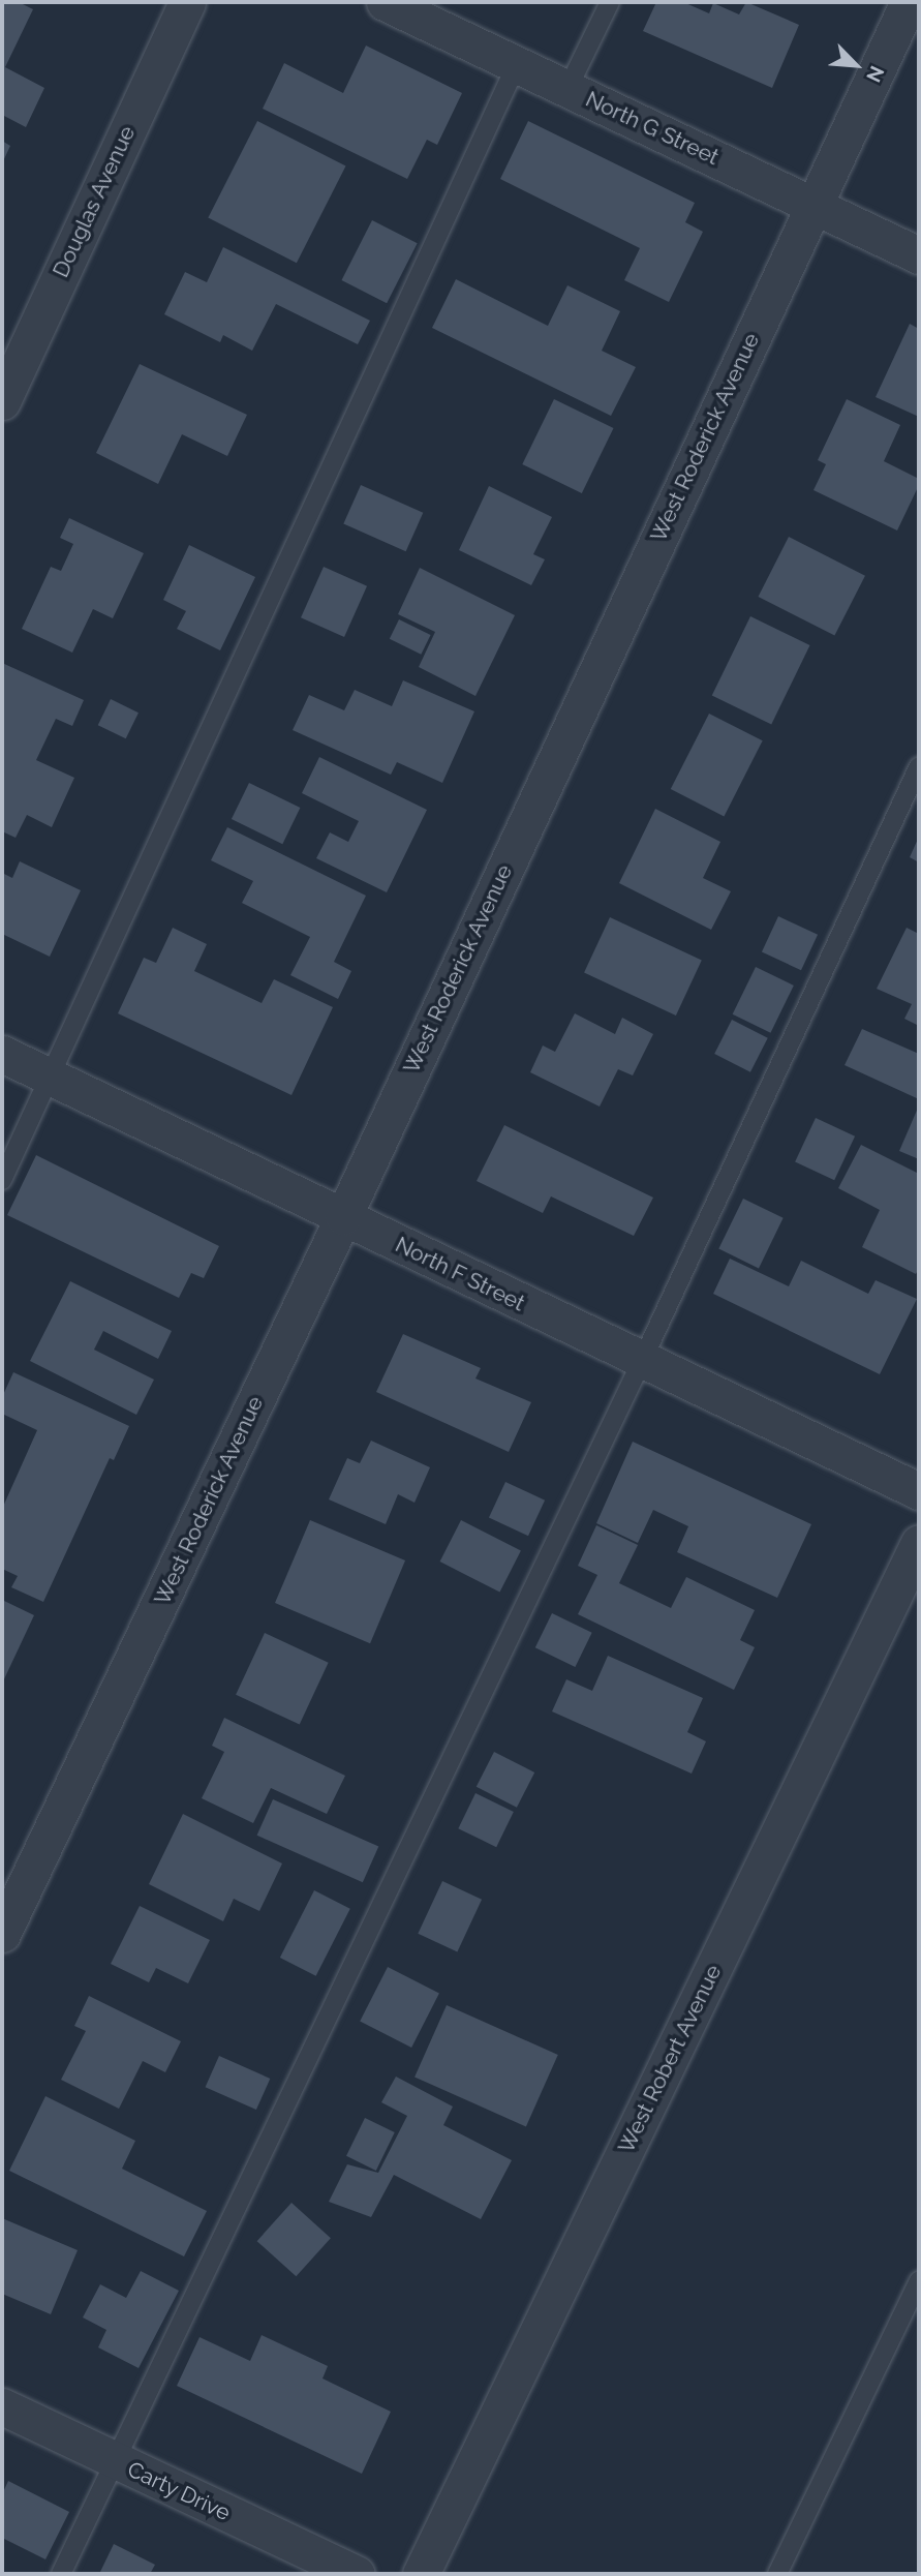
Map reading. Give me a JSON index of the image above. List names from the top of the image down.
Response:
{
  "streets": {
    "street": [
      "North G Street",
      "Douglas Avenue",
      "West Roderick Avenue",
      "North F Street",
      "West Robert Avenue",
      "Carty Drive"
    ]
  },
  "crossings": [
    ["North G Street", "West Roderick Avenue"],
    ["West Roderick Avenue", "North F Street"]
  ],
  "north": "bottom right"
}
